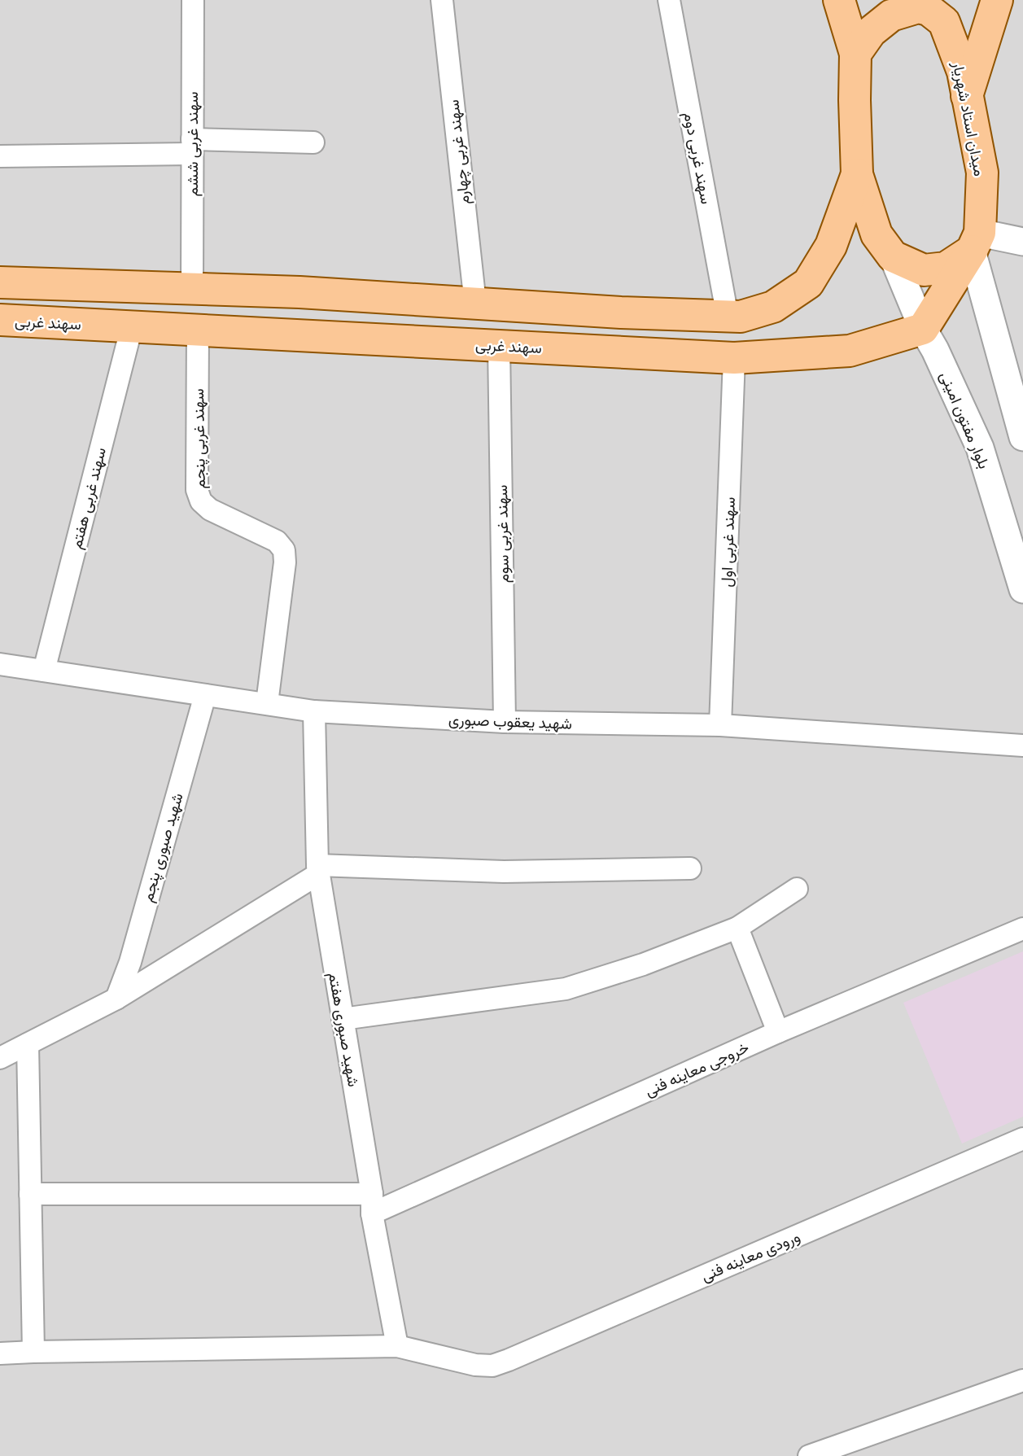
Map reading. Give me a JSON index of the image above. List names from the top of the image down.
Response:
{
  "streets": {
    "main road": ["میدان استاد شهریار", "سهند غربی"],
    "street": [
      "سهند غربی ششم",
      "سهند غربی چهارم",
      "سهند غربی دوم",
      "بلوار مفتون امینی",
      "سهند غربی پنجم",
      "سهند غربی هفتم",
      "سهند غربی سوم",
      "سهند غربی اول",
      "شهید یعقوب صبوری",
      "شهید صبوری پنجم",
      "شهید صبوری هفتم",
      "خروجی معاینه فنی",
      "ورودی معاینه فنی"
    ]
  },
  "crossings": [
    ["سهند غربی", "بلوار مفتون امینی"],
    ["سهند غربی", "سهند غربی پنجم"],
    ["سهند غربی", "سهند غربی هفتم"],
    ["سهند غربی", "سهند غربی سوم"],
    ["سهند غربی", "سهند غربی اول"],
    ["سهند غربی پنجم", "شهید یعقوب صبوری"],
    ["سهند غربی هفتم", "شهید یعقوب صبوری"],
    ["سهند غربی سوم", "شهید یعقوب صبوری"],
    ["سهند غربی اول", "شهید یعقوب صبوری"],
    ["شهید یعقوب صبوری", "شهید صبوری پنجم"],
    ["شهید یعقوب صبوری", "شهید صبوری هفتم"],
    ["شهید صبوری هفتم", "خروجی معاینه فنی"],
    ["شهید صبوری هفتم", "ورودی معاینه فنی"]
  ]
}
